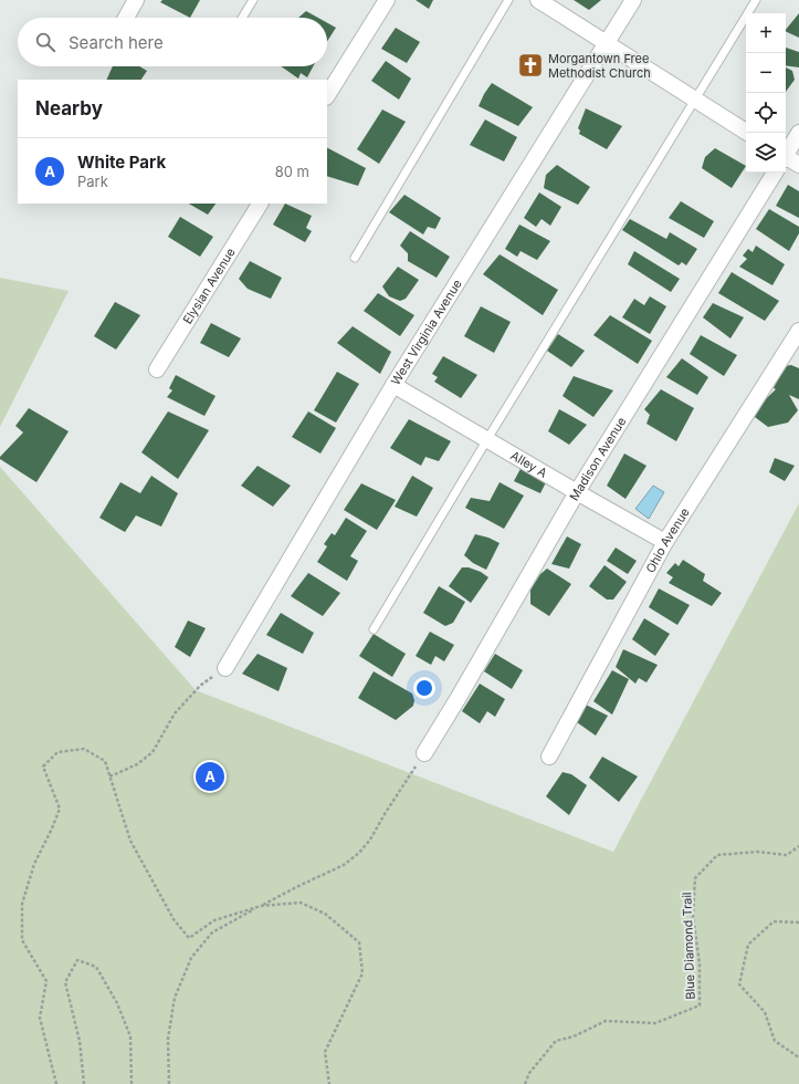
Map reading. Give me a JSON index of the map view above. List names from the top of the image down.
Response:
{
  "streets": {
    "street": [
      "Elysian Avenue",
      "West Virginia Avenue",
      "Madison Avenue",
      "Alley A",
      "Ohio Avenue"
    ],
    "path": ["Blue Diamond Trail"]
  },
  "crossings": [
    ["West Virginia Avenue", "Alley A"],
    ["Madison Avenue", "Alley A"],
    ["Alley A", "Ohio Avenue"]
  ],
  "places": {
    "church": ["Morgantown Free Methodist Church"]
  },
  "page": {
    "map_buttons": ["+", "−"],
    "search": "Search here",
    "heading": "Nearby",
    "list": [
      {
        "mark": "A",
        "name": "White Park",
        "note": "Park",
        "value": "80 m"
      }
    ],
    "pins": "A"
  }
}
